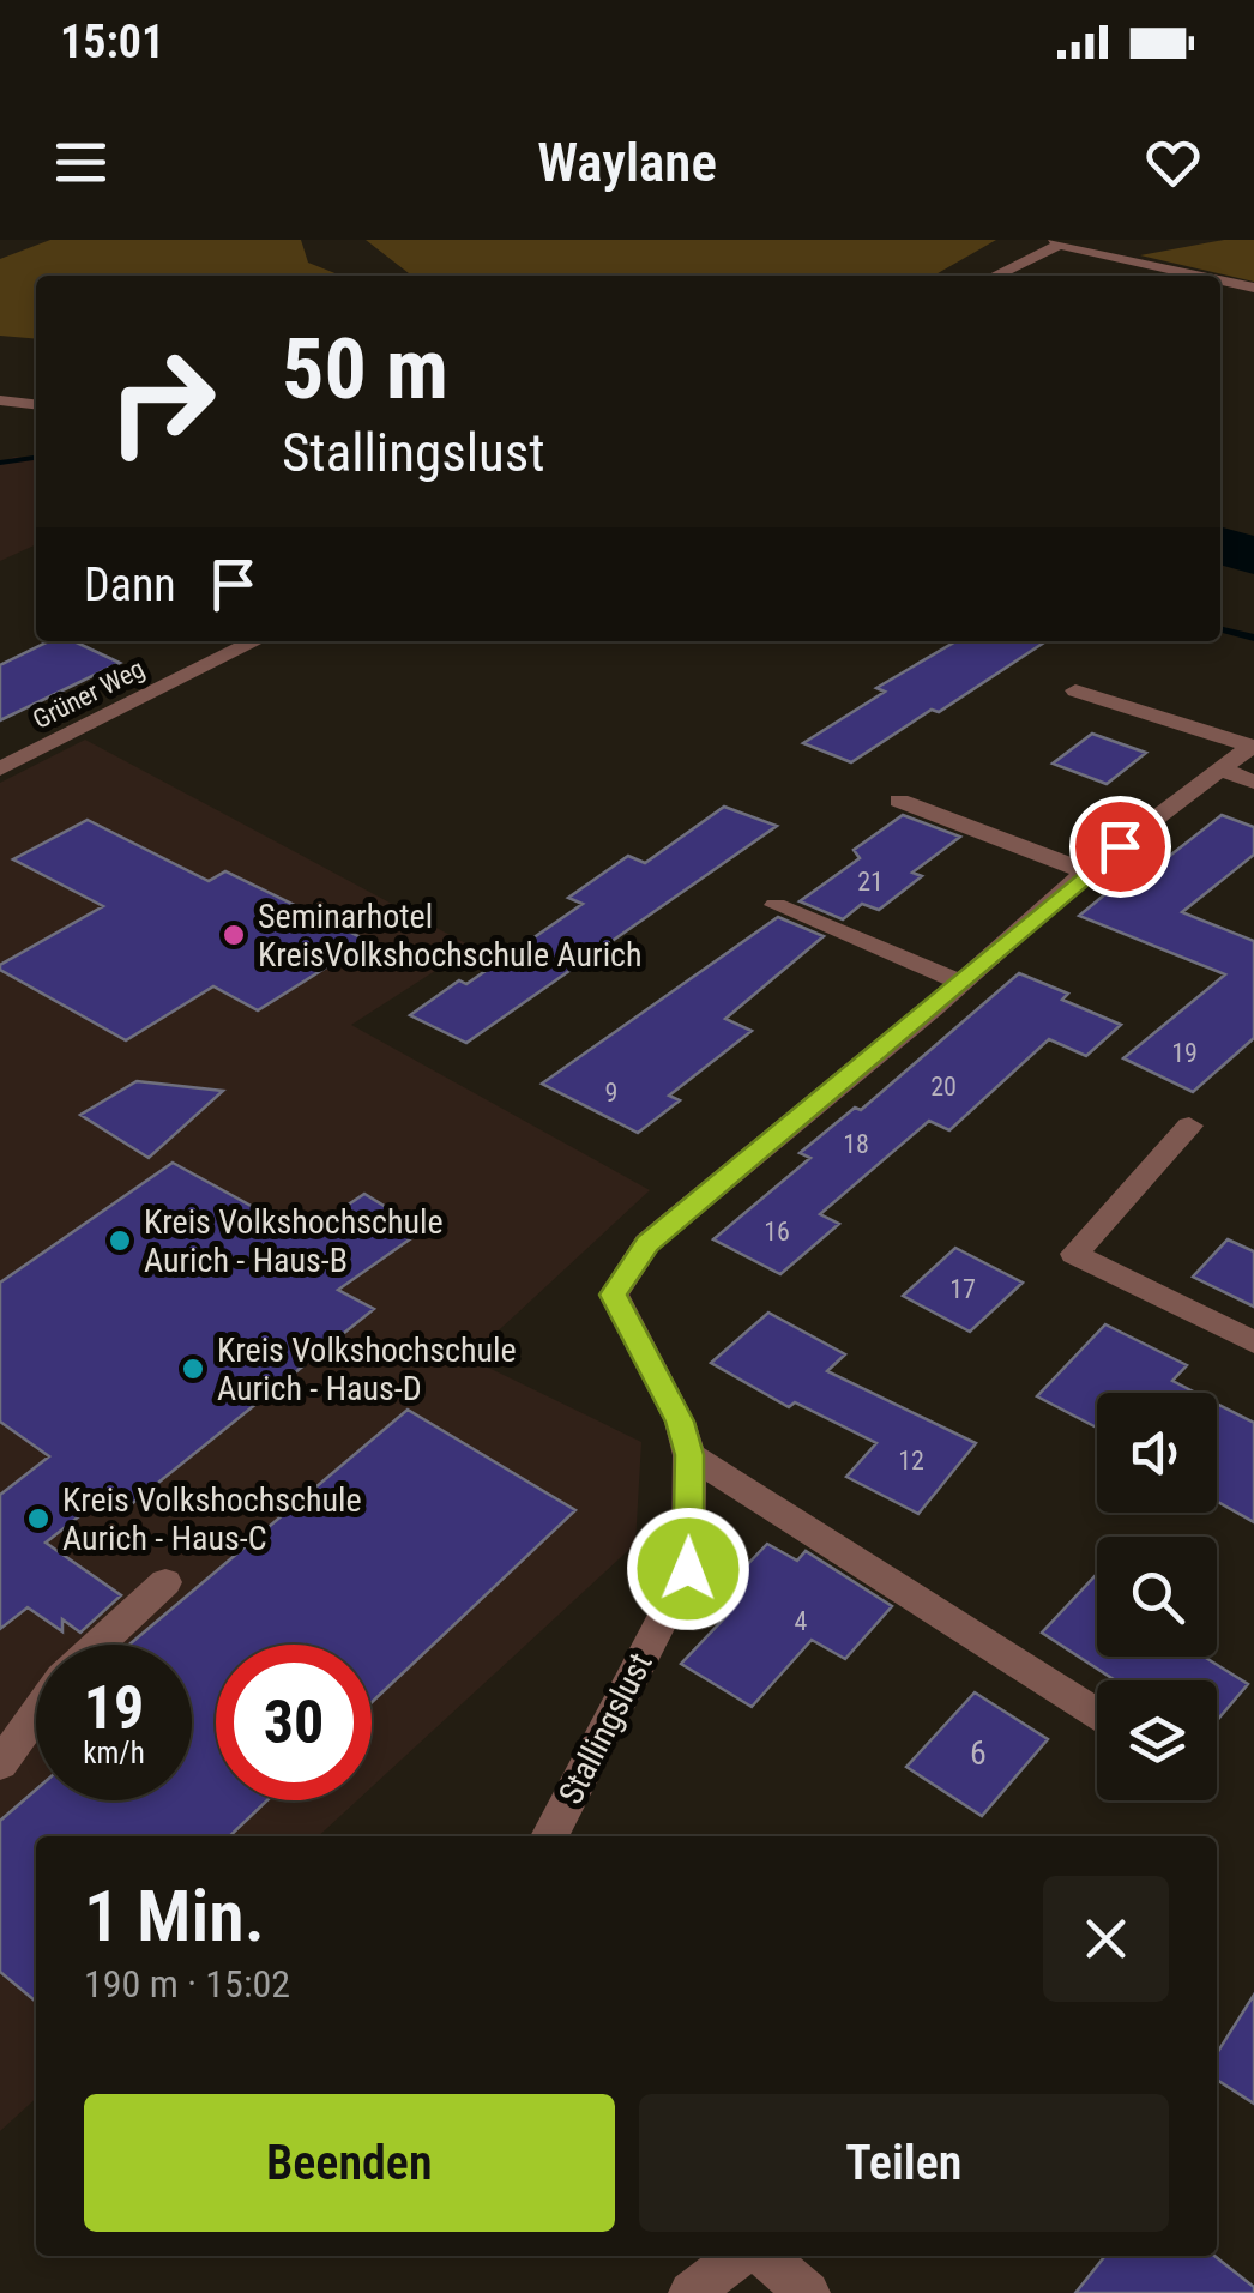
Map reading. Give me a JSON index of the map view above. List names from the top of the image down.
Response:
{
  "streets": {
    "street": ["Grüner Weg", "Stallingslust"]
  },
  "places": [
    "Seminarhotel KreisVolkshochschule Aurich",
    "Kreis Volkshochschule Aurich - Haus-B",
    "Kreis Volkshochschule Aurich - Haus-D",
    "Kreis Volkshochschule Aurich - Haus-C"
  ],
  "house_numbers": [
    "21",
    "19",
    "20",
    "9",
    "18",
    "16",
    "17",
    "12",
    "4",
    "6"
  ],
  "page": {
    "status": "15:01",
    "header": "Waylane",
    "turn": ["50 m", "Stallingslust"],
    "then": "Dann",
    "speed": "19 km/h",
    "limit": "30",
    "heading": ["1 Min.", "190 m · 15:02"],
    "buttons": ["Beenden", "Teilen"]
  }
}
